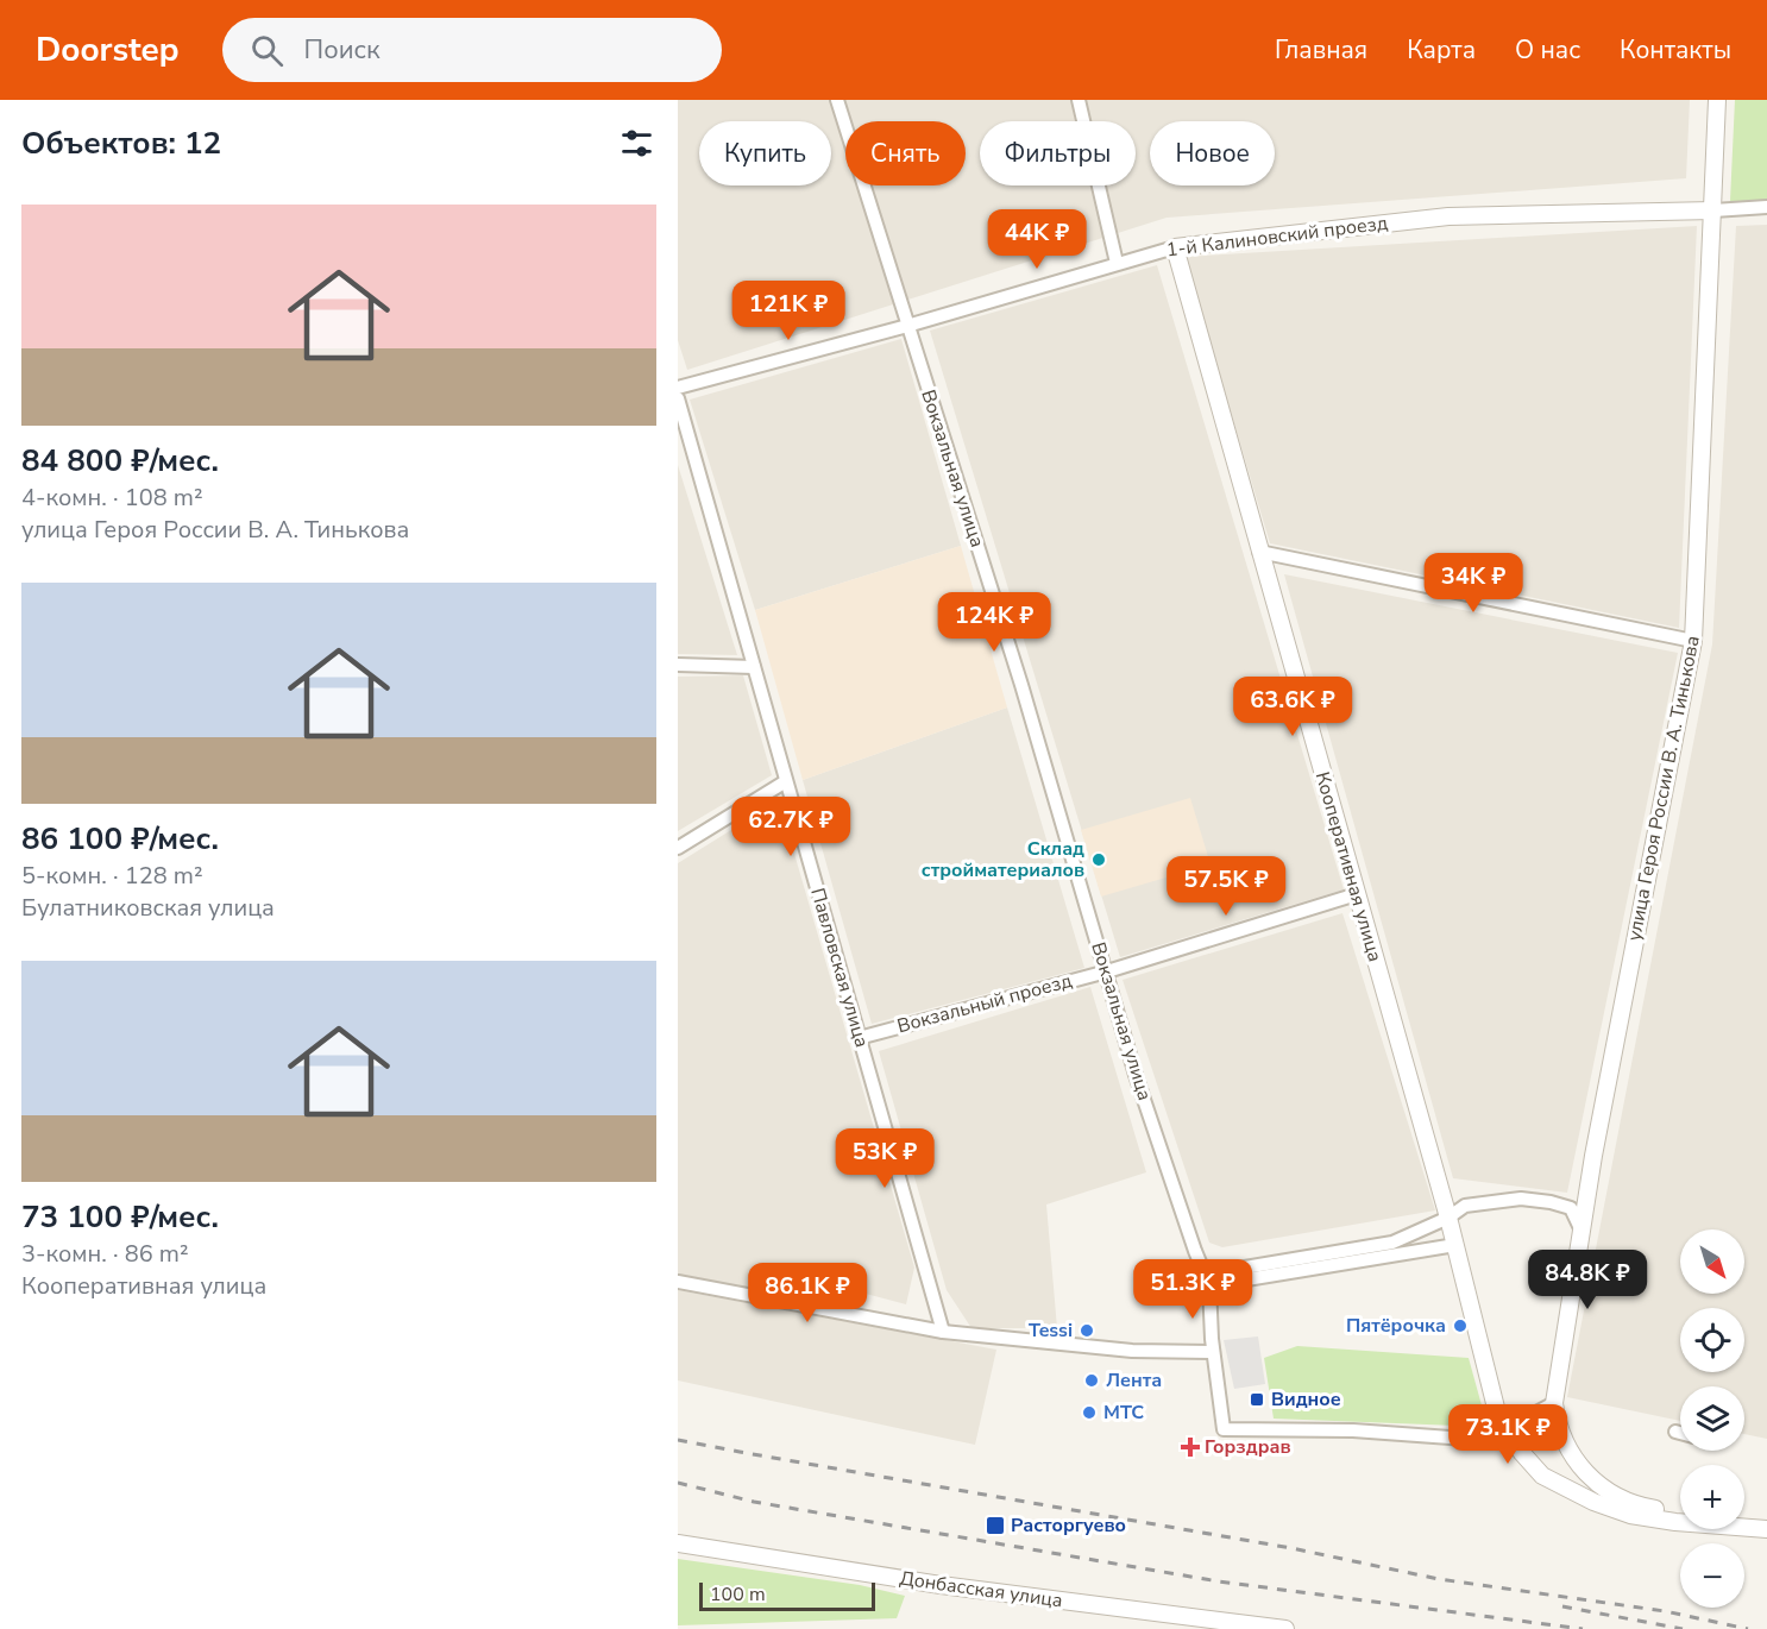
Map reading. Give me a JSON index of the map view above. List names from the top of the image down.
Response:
{
  "streets": {
    "street": [
      "1-й Калиновский проезд",
      "Вокзальная улица",
      "улица Героя России В. А. Тинькова",
      "Кооперативная улица",
      "Павловская улица",
      "Вокзальный проезд",
      "Донбасская улица"
    ]
  },
  "crossings": [
    ["1-й Калиновский проезд", "Вокзальная улица"],
    ["1-й Калиновский проезд", "улица Героя России В. А. Тинькова"],
    ["1-й Калиновский проезд", "Кооперативная улица"],
    ["Вокзальная улица", "Вокзальный проезд"],
    ["Кооперативная улица", "Вокзальный проезд"],
    ["Павловская улица", "Вокзальный проезд"]
  ],
  "places": {
    "other": [
      "Склад стройматериалов",
      "Пятёрочка",
      "Tessi",
      "Лента",
      "МТС"
    ],
    "transit": ["Видное", "Расторгуево"],
    "health": ["Горздрав"]
  },
  "scale_bar": "100 m",
  "north": "bottom right",
  "page": {
    "header": "Doorstep",
    "search": "Поиск",
    "nav": [
      "Главная",
      "Карта",
      "О нас",
      "Контакты"
    ],
    "heading": "Объектов: 12",
    "chip": [
      "Купить",
      "Снять",
      "Фильтры",
      "Новое"
    ],
    "list": [
      {
        "name": "84 800 ₽/мес.",
        "note": "4-комн. · 108 m² · улица Героя России В. А. Тинькова"
      },
      {
        "name": "86 100 ₽/мес.",
        "note": "5-комн. · 128 m² · Булатниковская улица"
      },
      {
        "name": "73 100 ₽/мес.",
        "note": "3-комн. · 86 m² · Кооперативная улица"
      }
    ],
    "price": [
      "44K ₽",
      "121K ₽",
      "34K ₽",
      "124K ₽",
      "63.6K ₽",
      "62.7K ₽",
      "57.5K ₽",
      "53K ₽",
      "84.8K ₽",
      "51.3K ₽",
      "86.1K ₽",
      "73.1K ₽"
    ],
    "map_buttons": ["+", "−"],
    "scale": "100 m"
  }
}
